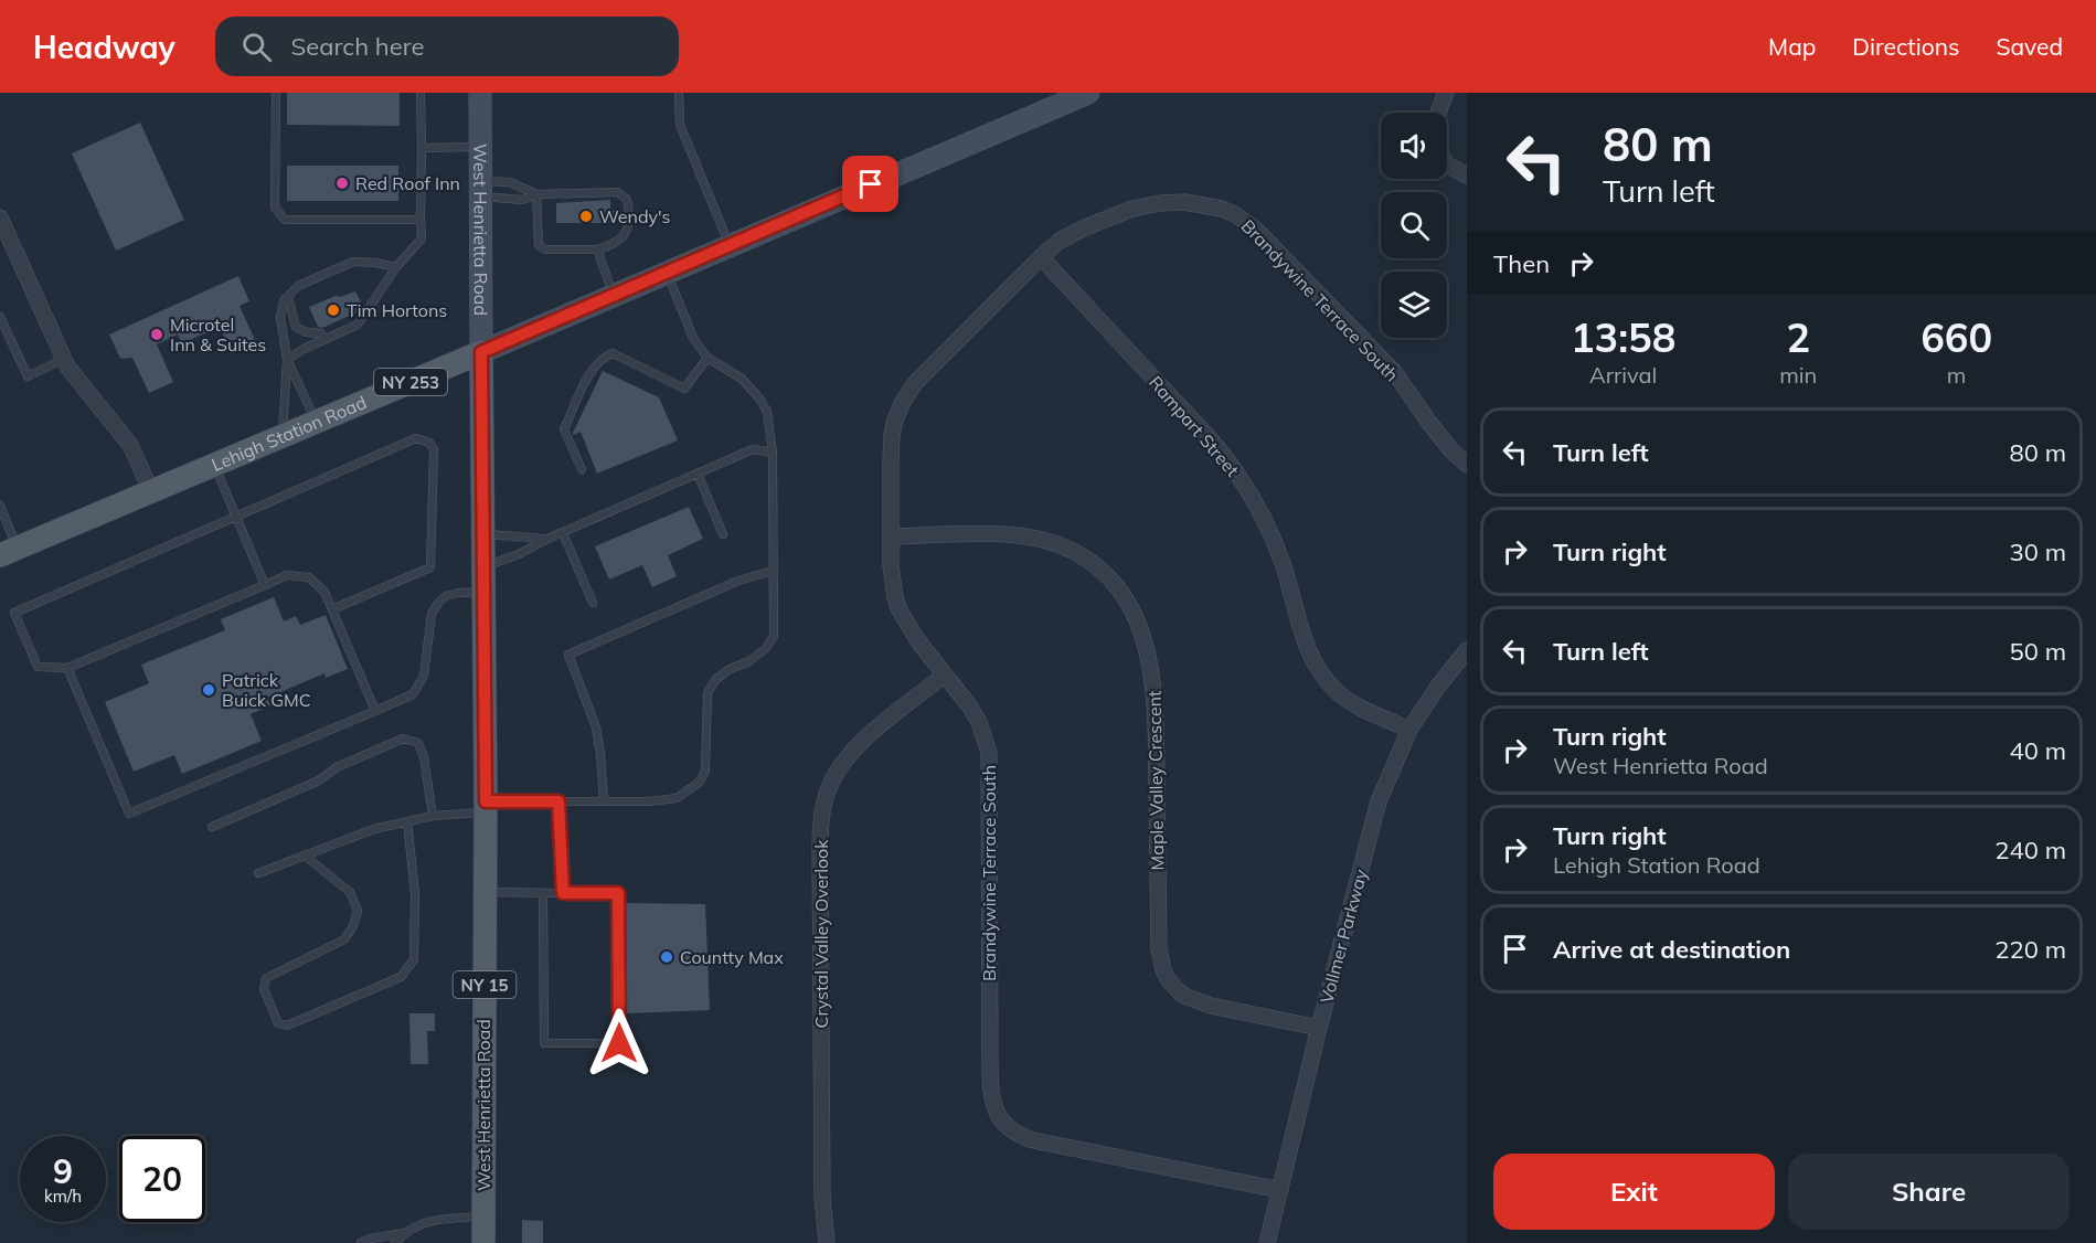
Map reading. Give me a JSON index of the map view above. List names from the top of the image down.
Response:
{
  "streets": {
    "main road": [
      "West Henrietta Road",
      "NY 253",
      "Lehigh Station Road",
      "NY 15"
    ],
    "street": [
      "Brandywine Terrace South",
      "Rampart Street",
      "Maple Valley Crescent",
      "Crystal Valley Overlook",
      "Vollmer Parkway"
    ]
  },
  "crossings": [
    ["West Henrietta Road", "Lehigh Station Road"],
    ["Brandywine Terrace South", "Rampart Street"],
    ["Brandywine Terrace South", "Maple Valley Crescent"],
    ["Brandywine Terrace South", "Crystal Valley Overlook"],
    ["Brandywine Terrace South", "Vollmer Parkway"],
    ["Rampart Street", "Vollmer Parkway"],
    ["Maple Valley Crescent", "Vollmer Parkway"]
  ],
  "places": [
    "Red Roof Inn",
    "Wendy's",
    "Tim Hortons",
    "Microtel Inn & Suites",
    "Patrick Buick GMC",
    "Countty Max"
  ],
  "page": {
    "header": "Headway",
    "search": "Search here",
    "nav": ["Map", "Directions", "Saved"],
    "turn": ["80 m", "Turn left"],
    "then": "Then",
    "eta": [
      "13:58",
      "Arrival",
      "2",
      "min",
      "660",
      "m"
    ],
    "list": [
      {
        "name": "Turn left",
        "value": "80 m"
      },
      {
        "name": "Turn right",
        "value": "30 m"
      },
      {
        "name": "Turn left",
        "value": "50 m"
      },
      {
        "name": "Turn right",
        "note": "West Henrietta Road",
        "value": "40 m"
      },
      {
        "name": "Turn right",
        "note": "Lehigh Station Road",
        "value": "240 m"
      },
      {
        "name": "Arrive at destination",
        "value": "220 m"
      }
    ],
    "speed": "9 km/h",
    "limit": "20",
    "buttons": ["Exit", "Share"]
  }
}
